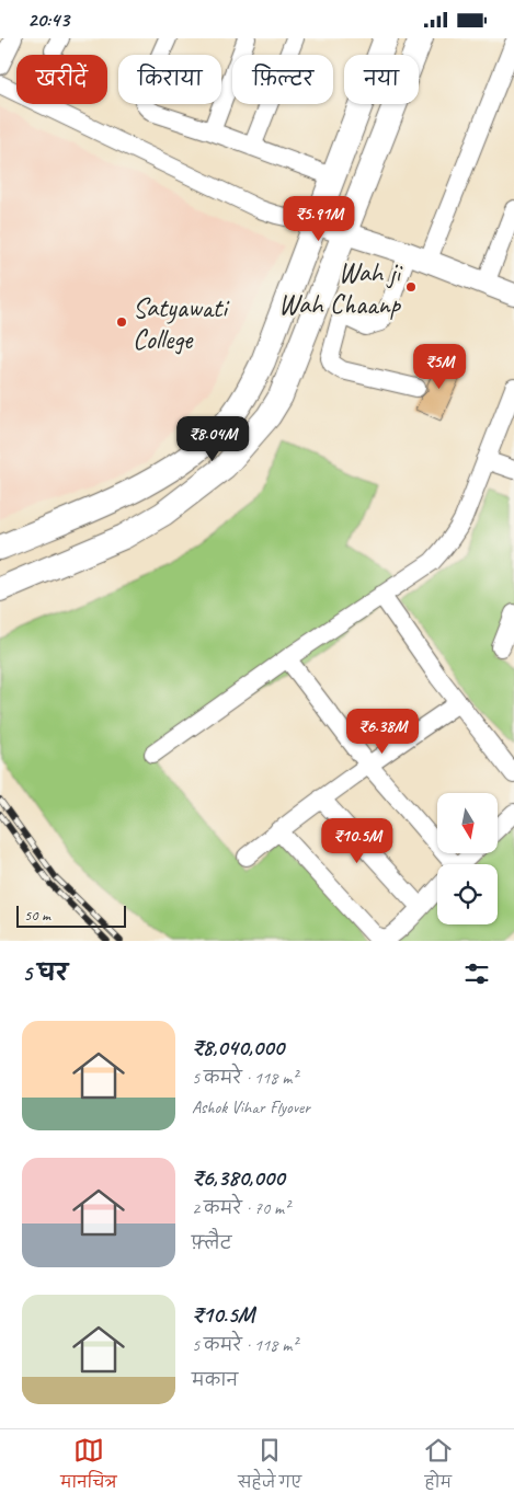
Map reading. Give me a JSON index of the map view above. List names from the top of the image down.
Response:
{
  "places": ["Wah ji Wah Chaanp", "Satyawati College"],
  "scale_bar": "50 m",
  "north": "bottom",
  "page": {
    "status": "20:43",
    "chip": [
      "खरीदें",
      "किराया",
      "फ़िल्टर",
      "नया"
    ],
    "price": [
      "₹5.91M",
      "₹5M",
      "₹8.04M",
      "₹6.38M",
      "₹10.5M"
    ],
    "scale": "50 m",
    "heading": "5 घर",
    "list": [
      {
        "name": "₹8,040,000",
        "note": "5 कमरे · 118 m² · Ashok Vihar Flyover"
      },
      {
        "name": "₹6,380,000",
        "note": "2 कमरे · 70 m² · फ़्लैट"
      },
      {
        "name": "₹10.5M",
        "note": "5 कमरे · 118 m² · मकान"
      }
    ],
    "tabs": ["मानचित्र", "सहेजे गए", "होम"]
  }
}
